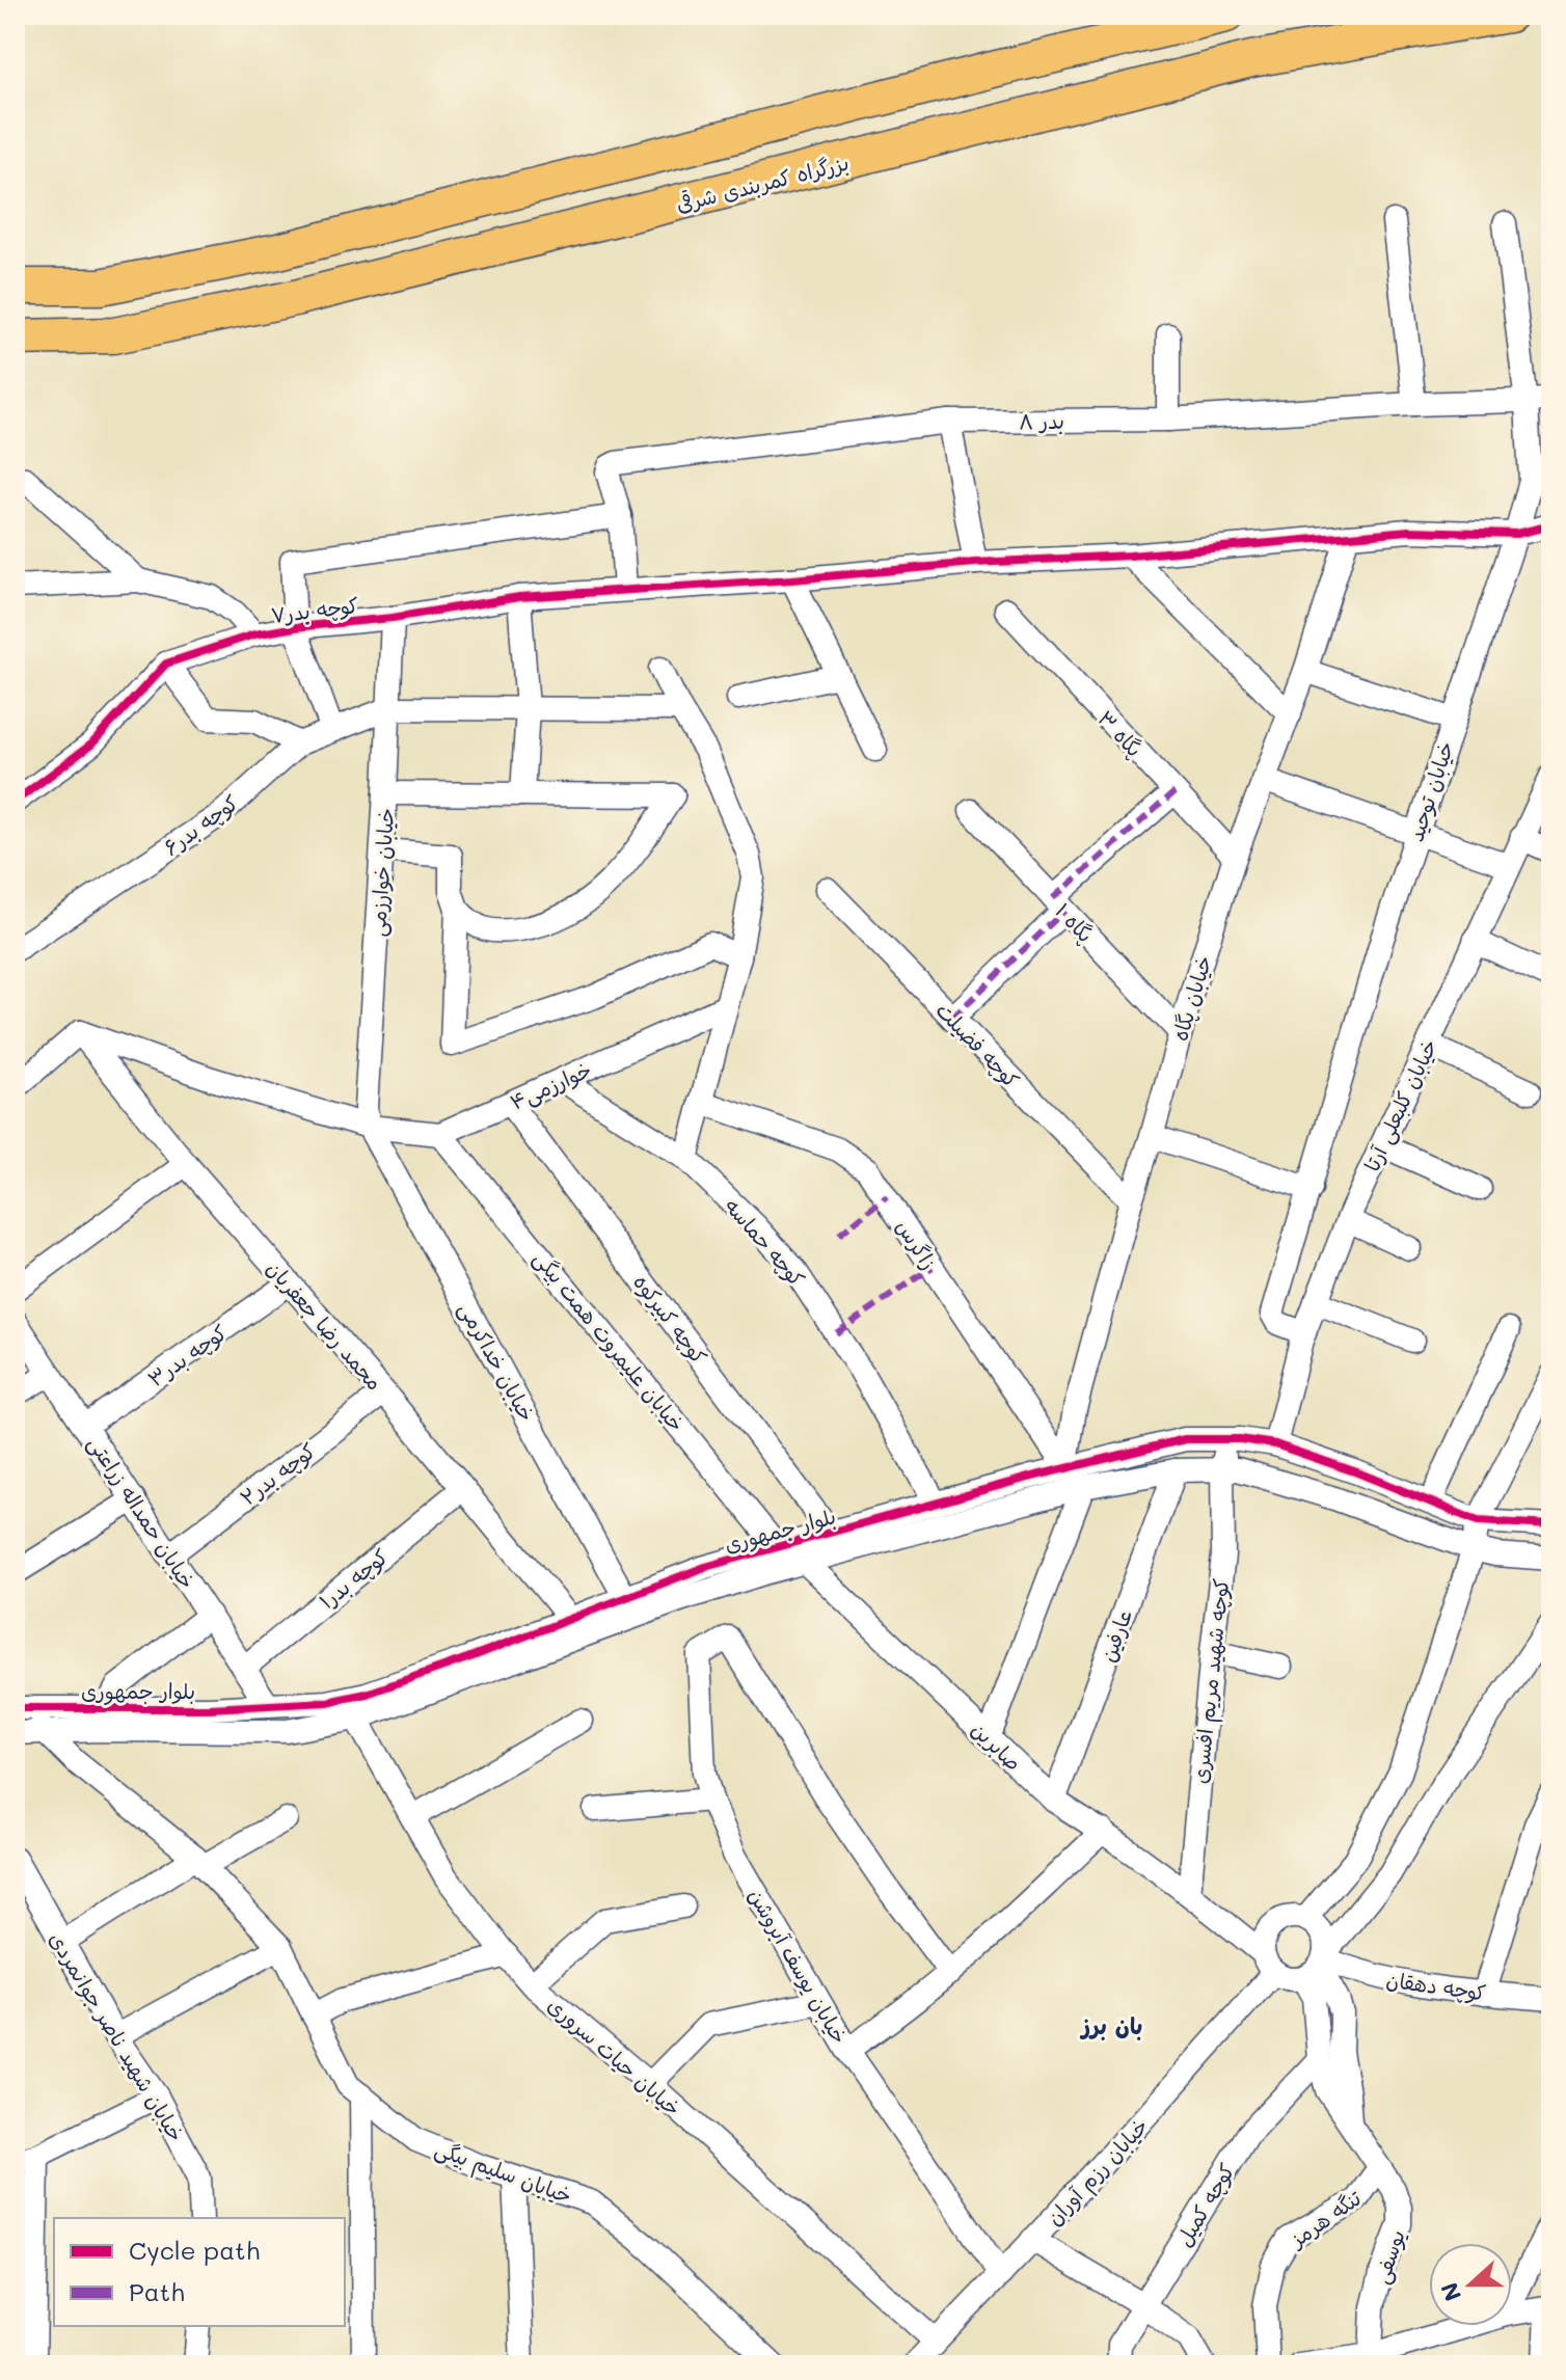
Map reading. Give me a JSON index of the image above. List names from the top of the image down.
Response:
{
  "streets": {
    "highway": ["بزرگراه کمربندی شرقی"],
    "street": [
      "بدر ۸",
      "کوچه بدر۷",
      "پگاه ۳",
      "خیابان توحید",
      "کوچه بدر۶",
      "خیابان خوارزمی",
      "پگاه ۱",
      "خیابان پگاه",
      "کوچه فضیلت",
      "خوارزمی۴",
      "خیابان کلبعلی آرتا",
      "کوچه حماسه",
      "زاگرس",
      "کوچه کبیرکوه",
      "محمد رضا جعفریان",
      "خیابان علیمروت همت بیگی",
      "کوچه بدر۳",
      "خیابان خداکرمی",
      "کوچه بدر۲",
      "خیابان حمداله زراعتی",
      "بلوار جمهوری",
      "کوچه بدر۱",
      "عارفین",
      "کوچه شهید مریم افسری",
      "صابرین",
      "خیابان یوسف آبروشن",
      "کوچه دهقان",
      "خیابان شهید ناصر جوانمردی",
      "خیابان حیات سروری",
      "خیابان سلیم بیگی",
      "خیابان رزم آوران",
      "کوچه کمیل",
      "تنگه هرمز",
      "یوسفی"
    ]
  },
  "crossings": [
    ["بدر ۸", "خیابان توحید"],
    ["کوچه بدر۷", "خیابان توحید"],
    ["کوچه بدر۷", "خیابان خوارزمی"],
    ["کوچه بدر۷", "خیابان پگاه"],
    ["پگاه ۳", "خیابان پگاه"],
    ["خیابان توحید", "خیابان کلبعلی آرتا"],
    ["کوچه بدر۶", "خیابان خوارزمی"],
    ["خیابان خوارزمی", "خوارزمی۴"],
    ["خیابان خوارزمی", "خیابان خداکرمی"],
    ["پگاه ۱", "خیابان پگاه"],
    ["خیابان پگاه", "کوچه فضیلت"],
    ["خیابان پگاه", "زاگرس"],
    ["خیابان پگاه", "بلوار جمهوری"],
    ["خوارزمی۴", "کوچه حماسه"],
    ["خوارزمی۴", "کوچه کبیرکوه"],
    ["خوارزمی۴", "محمد رضا جعفریان"],
    ["خوارزمی۴", "خیابان علیمروت همت بیگی"],
    ["خوارزمی۴", "خیابان خداکرمی"],
    ["خیابان کلبعلی آرتا", "بلوار جمهوری"],
    ["کوچه حماسه", "بلوار جمهوری"],
    ["زاگرس", "بلوار جمهوری"],
    ["کوچه کبیرکوه", "بلوار جمهوری"],
    ["محمد رضا جعفریان", "کوچه بدر۳"],
    ["محمد رضا جعفریان", "کوچه بدر۲"],
    ["محمد رضا جعفریان", "بلوار جمهوری"],
    ["محمد رضا جعفریان", "کوچه بدر۱"],
    ["خیابان علیمروت همت بیگی", "بلوار جمهوری"],
    ["کوچه بدر۳", "خیابان حمداله زراعتی"],
    ["خیابان خداکرمی", "بلوار جمهوری"],
    ["کوچه بدر۲", "خیابان حمداله زراعتی"],
    ["خیابان حمداله زراعتی", "بلوار جمهوری"],
    ["خیابان حمداله زراعتی", "کوچه بدر۱"],
    ["بلوار جمهوری", "عارفین"],
    ["بلوار جمهوری", "کوچه شهید مریم افسری"],
    ["بلوار جمهوری", "صابرین"],
    ["بلوار جمهوری", "خیابان حیات سروری"],
    ["بلوار جمهوری", "خیابان سلیم بیگی"],
    ["عارفین", "صابرین"],
    ["کوچه شهید مریم افسری", "صابرین"],
    ["صابرین", "کوچه دهقان"],
    ["صابرین", "خیابان رزم آوران"],
    ["صابرین", "یوسفی"],
    ["خیابان یوسف آبروشن", "خیابان رزم آوران"],
    ["کوچه دهقان", "خیابان رزم آوران"],
    ["کوچه دهقان", "یوسفی"],
    ["خیابان حیات سروری", "خیابان رزم آوران"],
    ["خیابان رزم آوران", "یوسفی"],
    ["کوچه کمیل", "یوسفی"],
    ["تنگه هرمز", "یوسفی"]
  ],
  "districts": ["بان برز"],
  "legend": ["Cycle path", "Path"],
  "north": "left"
}
